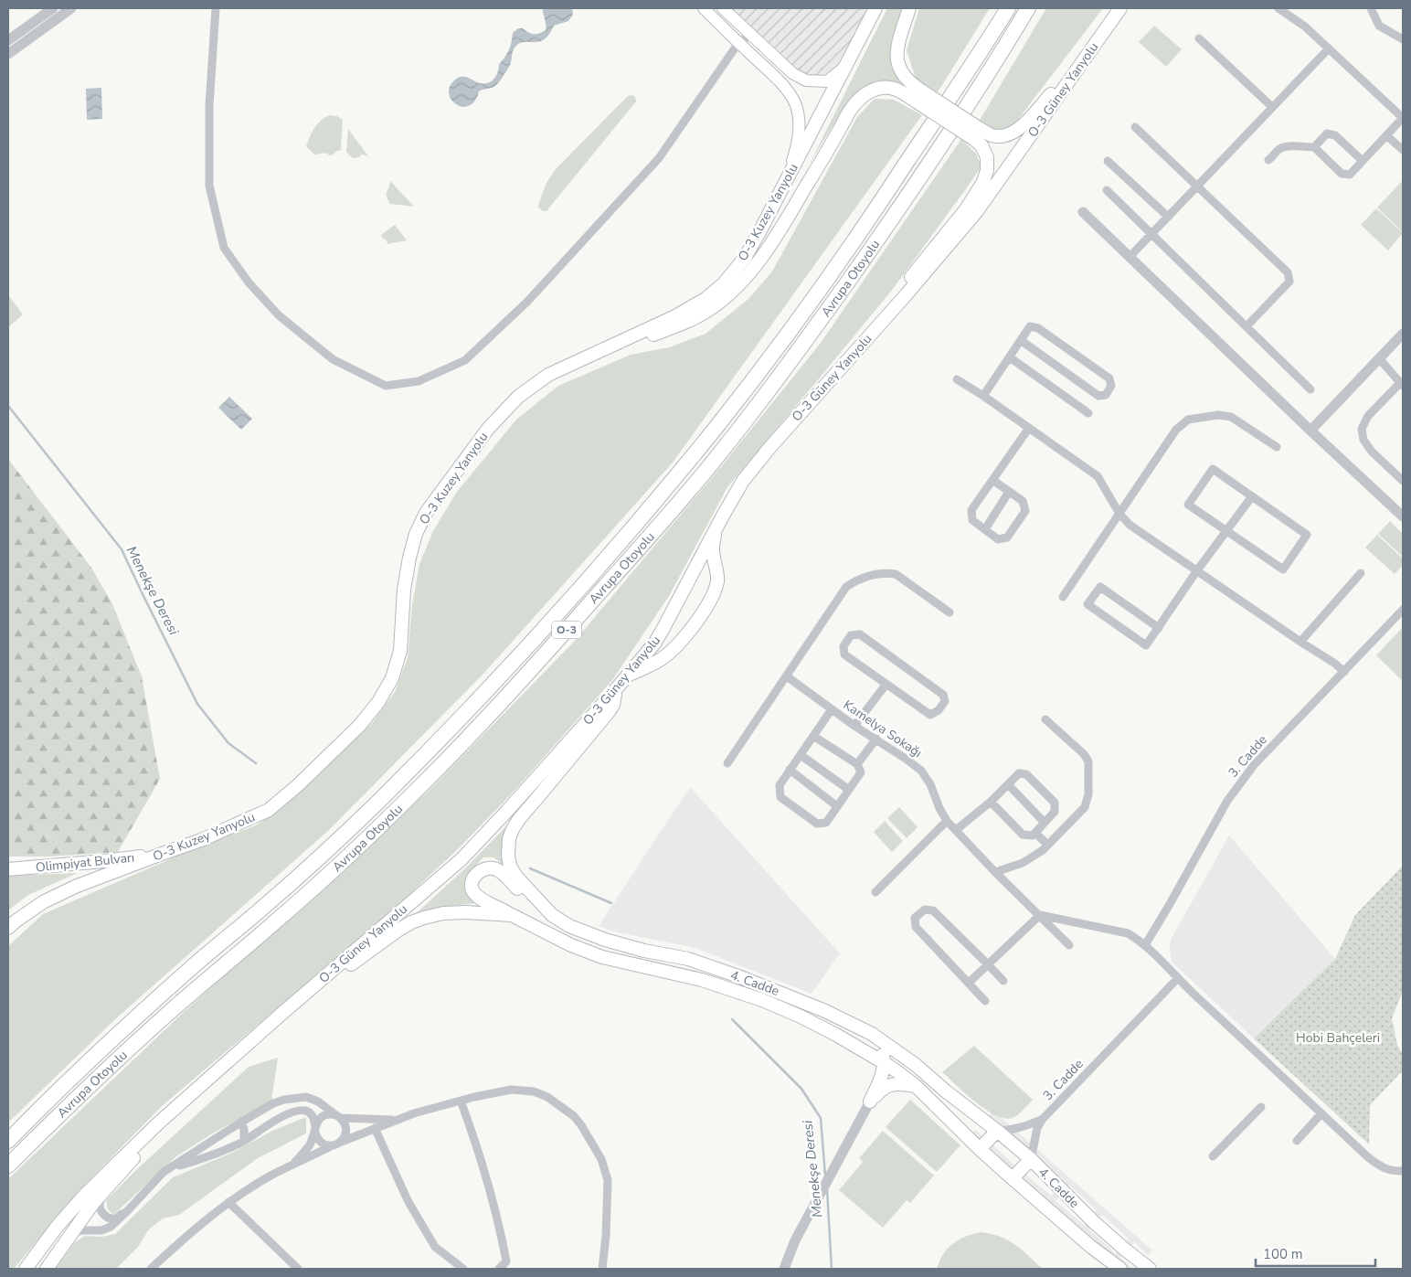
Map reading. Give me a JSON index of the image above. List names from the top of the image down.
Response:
{
  "streets": {
    "highway": ["Avrupa Otoyolu", "O-3"],
    "main road": [
      "O-3 Güney Yanyolu",
      "O-3 Kuzey Yanyolu",
      "Olimpiyat Bulvarı",
      "4. Cadde"
    ],
    "street": ["Kamelya Sokağı", "3. Cadde"]
  },
  "crossings": [
    ["O-3 Güney Yanyolu", "4. Cadde"],
    ["O-3 Kuzey Yanyolu", "Olimpiyat Bulvarı"]
  ],
  "water": ["Menekşe Deresi"],
  "parks": ["Hobi Bahçeleri"],
  "scale_bar": "100 m"
}
